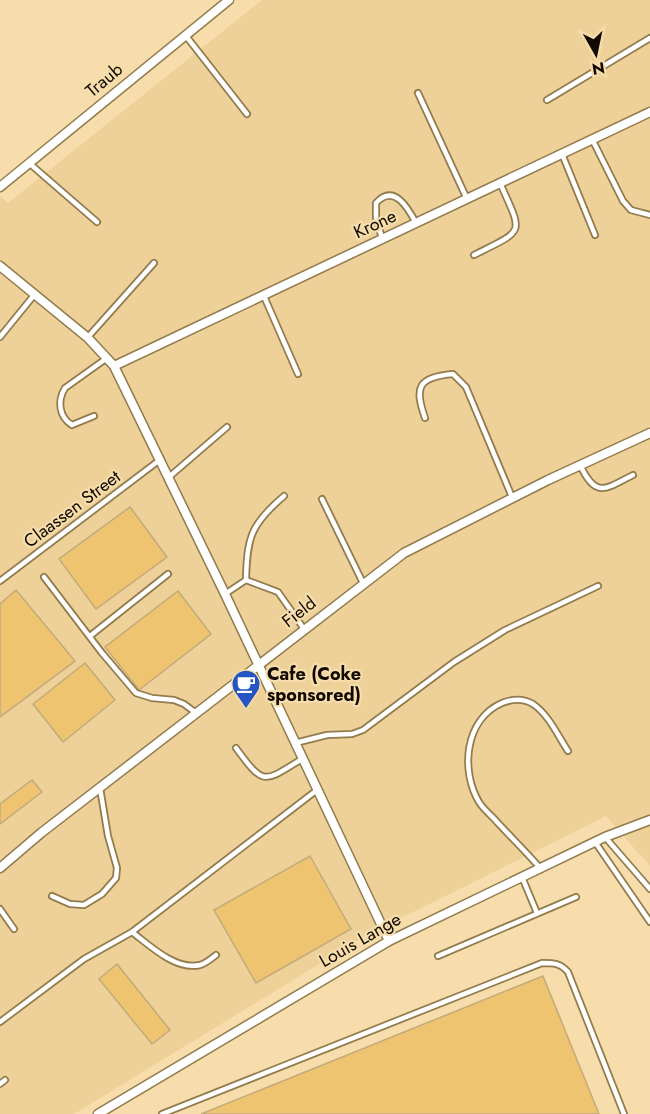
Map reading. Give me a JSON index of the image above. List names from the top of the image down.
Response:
{
  "streets": {
    "street": [
      "Traub",
      "Krone",
      "Field",
      "Louis Lange"
    ],
    "lane": ["Claassen Street"]
  },
  "places": {
    "cafe": ["Cafe (Coke sponsored)"]
  },
  "north": "bottom"
}
